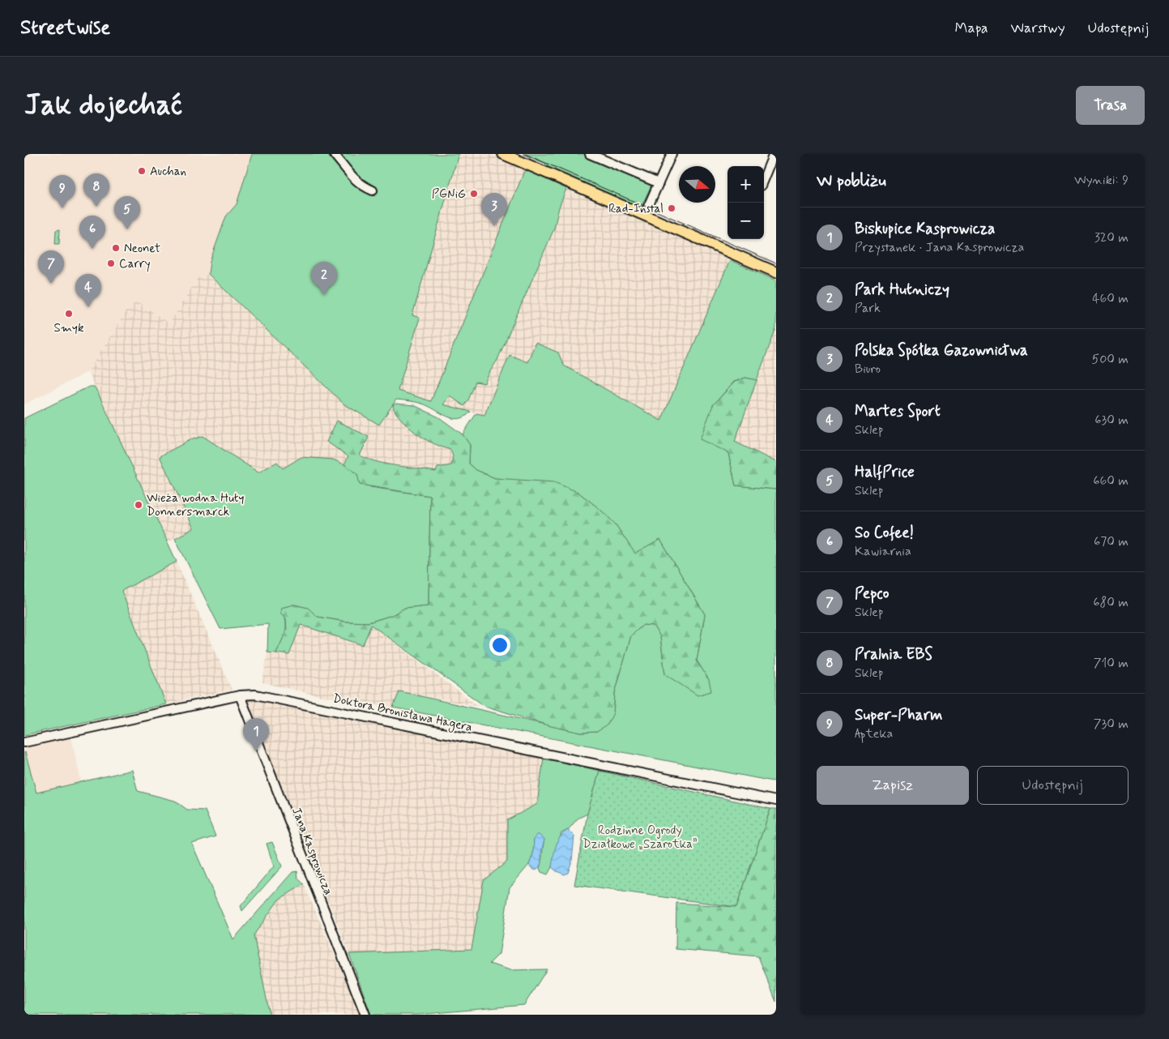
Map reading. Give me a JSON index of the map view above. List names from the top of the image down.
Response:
{
  "streets": {
    "street": ["Doktora Bronisława Hagera", "Jana Kasprowicza"]
  },
  "crossings": [
    ["Doktora Bronisława Hagera", "Jana Kasprowicza"]
  ],
  "parks": ["Rodzinne Ogrody Działkowe „Szarotka”"],
  "places": [
    "Auchan",
    "PGNiG",
    "Rad-Instal",
    "Neonet",
    "Carry",
    "Smyk",
    "Wieża wodna Huty Donnersmarck"
  ],
  "north": "right",
  "page": {
    "header": "Streetwise",
    "nav": ["Mapa", "Warstwy", "Udostępnij"],
    "buttons": [
      "Trasa",
      ["Zapisz", "Udostępnij"]
    ],
    "title": "Jak dojechać",
    "heading": ["W pobliżu", "Wyniki: 9"],
    "map_buttons": ["+", "−"],
    "pins": [
      "8",
      "9",
      "3",
      "5",
      "6",
      "7",
      "2",
      "4",
      "1"
    ],
    "list": [
      {
        "mark": "1",
        "name": "Biskupice Kasprowicza",
        "note": "Przystanek · Jana Kasprowicza",
        "value": "320 m"
      },
      {
        "mark": "2",
        "name": "Park Hutniczy",
        "note": "Park",
        "value": "460 m"
      },
      {
        "mark": "3",
        "name": "Polska Spółka Gazownictwa",
        "note": "Biuro",
        "value": "500 m"
      },
      {
        "mark": "4",
        "name": "Martes Sport",
        "note": "Sklep",
        "value": "630 m"
      },
      {
        "mark": "5",
        "name": "HalfPrice",
        "note": "Sklep",
        "value": "660 m"
      },
      {
        "mark": "6",
        "name": "So Cofee!",
        "note": "Kawiarnia",
        "value": "670 m"
      },
      {
        "mark": "7",
        "name": "Pepco",
        "note": "Sklep",
        "value": "680 m"
      },
      {
        "mark": "8",
        "name": "Pralnia EBS",
        "note": "Sklep",
        "value": "710 m"
      },
      {
        "mark": "9",
        "name": "Super-Pharm",
        "note": "Apteka",
        "value": "730 m"
      }
    ]
  }
}
